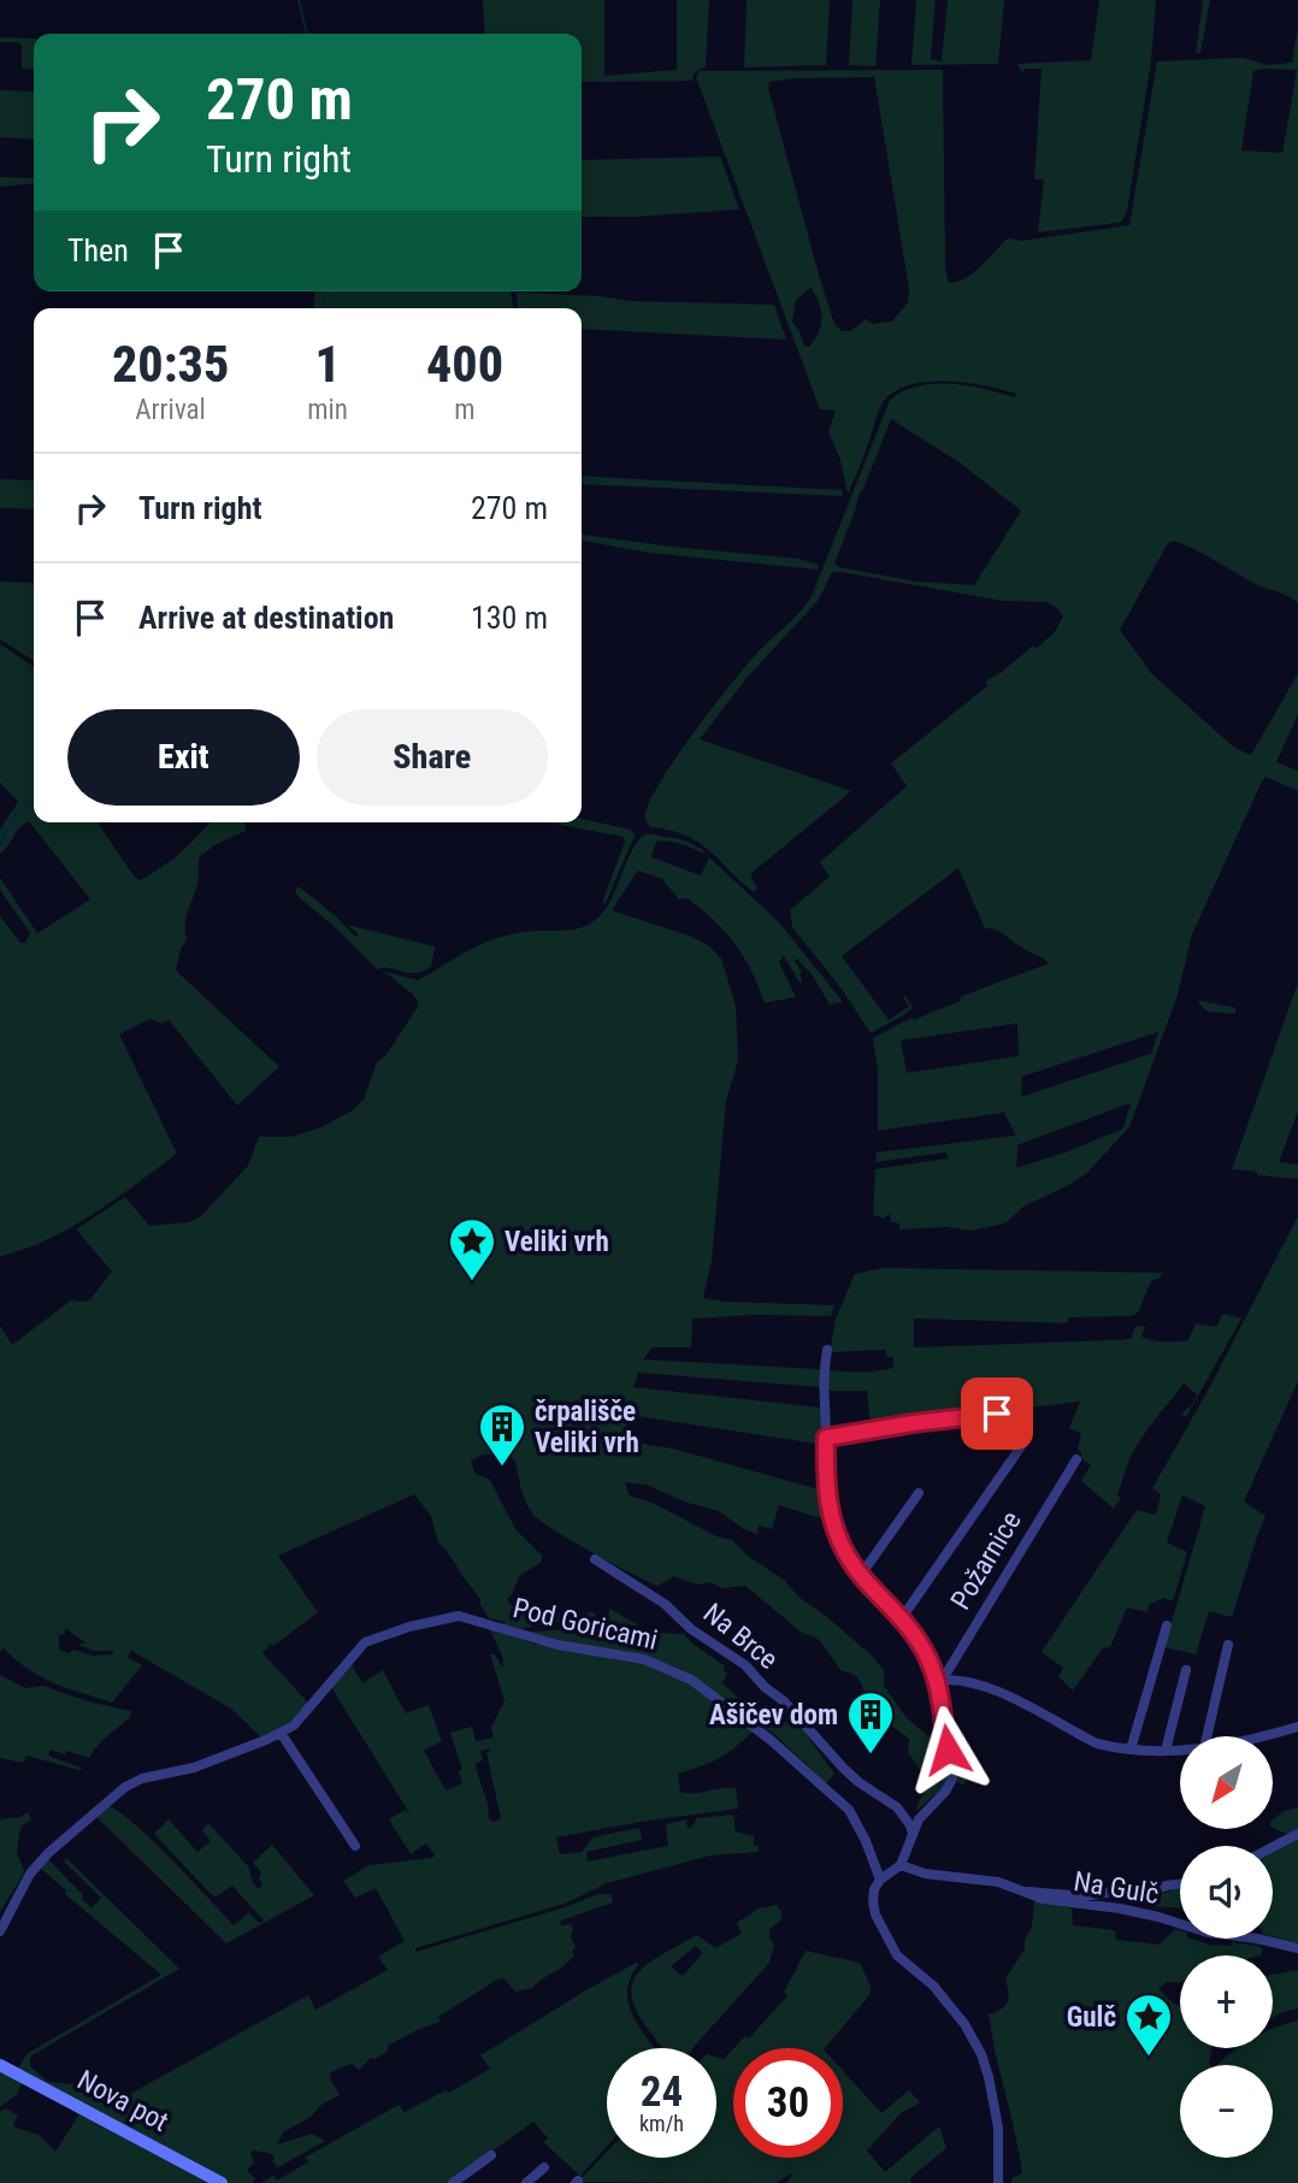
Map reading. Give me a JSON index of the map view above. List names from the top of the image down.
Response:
{
  "streets": {
    "street": [
      "Požarnice",
      "Pod Goricami",
      "Na Brce",
      "Na Gulč",
      "Nova pot"
    ]
  },
  "places": {
    "place": ["Veliki vrh", "Gulč"],
    "building": ["črpališče Veliki vrh", "Ašičev dom"]
  },
  "north": "bottom left",
  "page": {
    "turn": ["270 m", "Turn right"],
    "then": "Then",
    "eta": [
      "20:35",
      "Arrival",
      "1",
      "min",
      "400",
      "m"
    ],
    "list": [
      {
        "name": "Turn right",
        "value": "270 m"
      },
      {
        "name": "Arrive at destination",
        "value": "130 m"
      }
    ],
    "buttons": ["Exit", "Share"],
    "map_buttons": ["+", "−"],
    "speed": "24 km/h",
    "limit": "30"
  }
}
